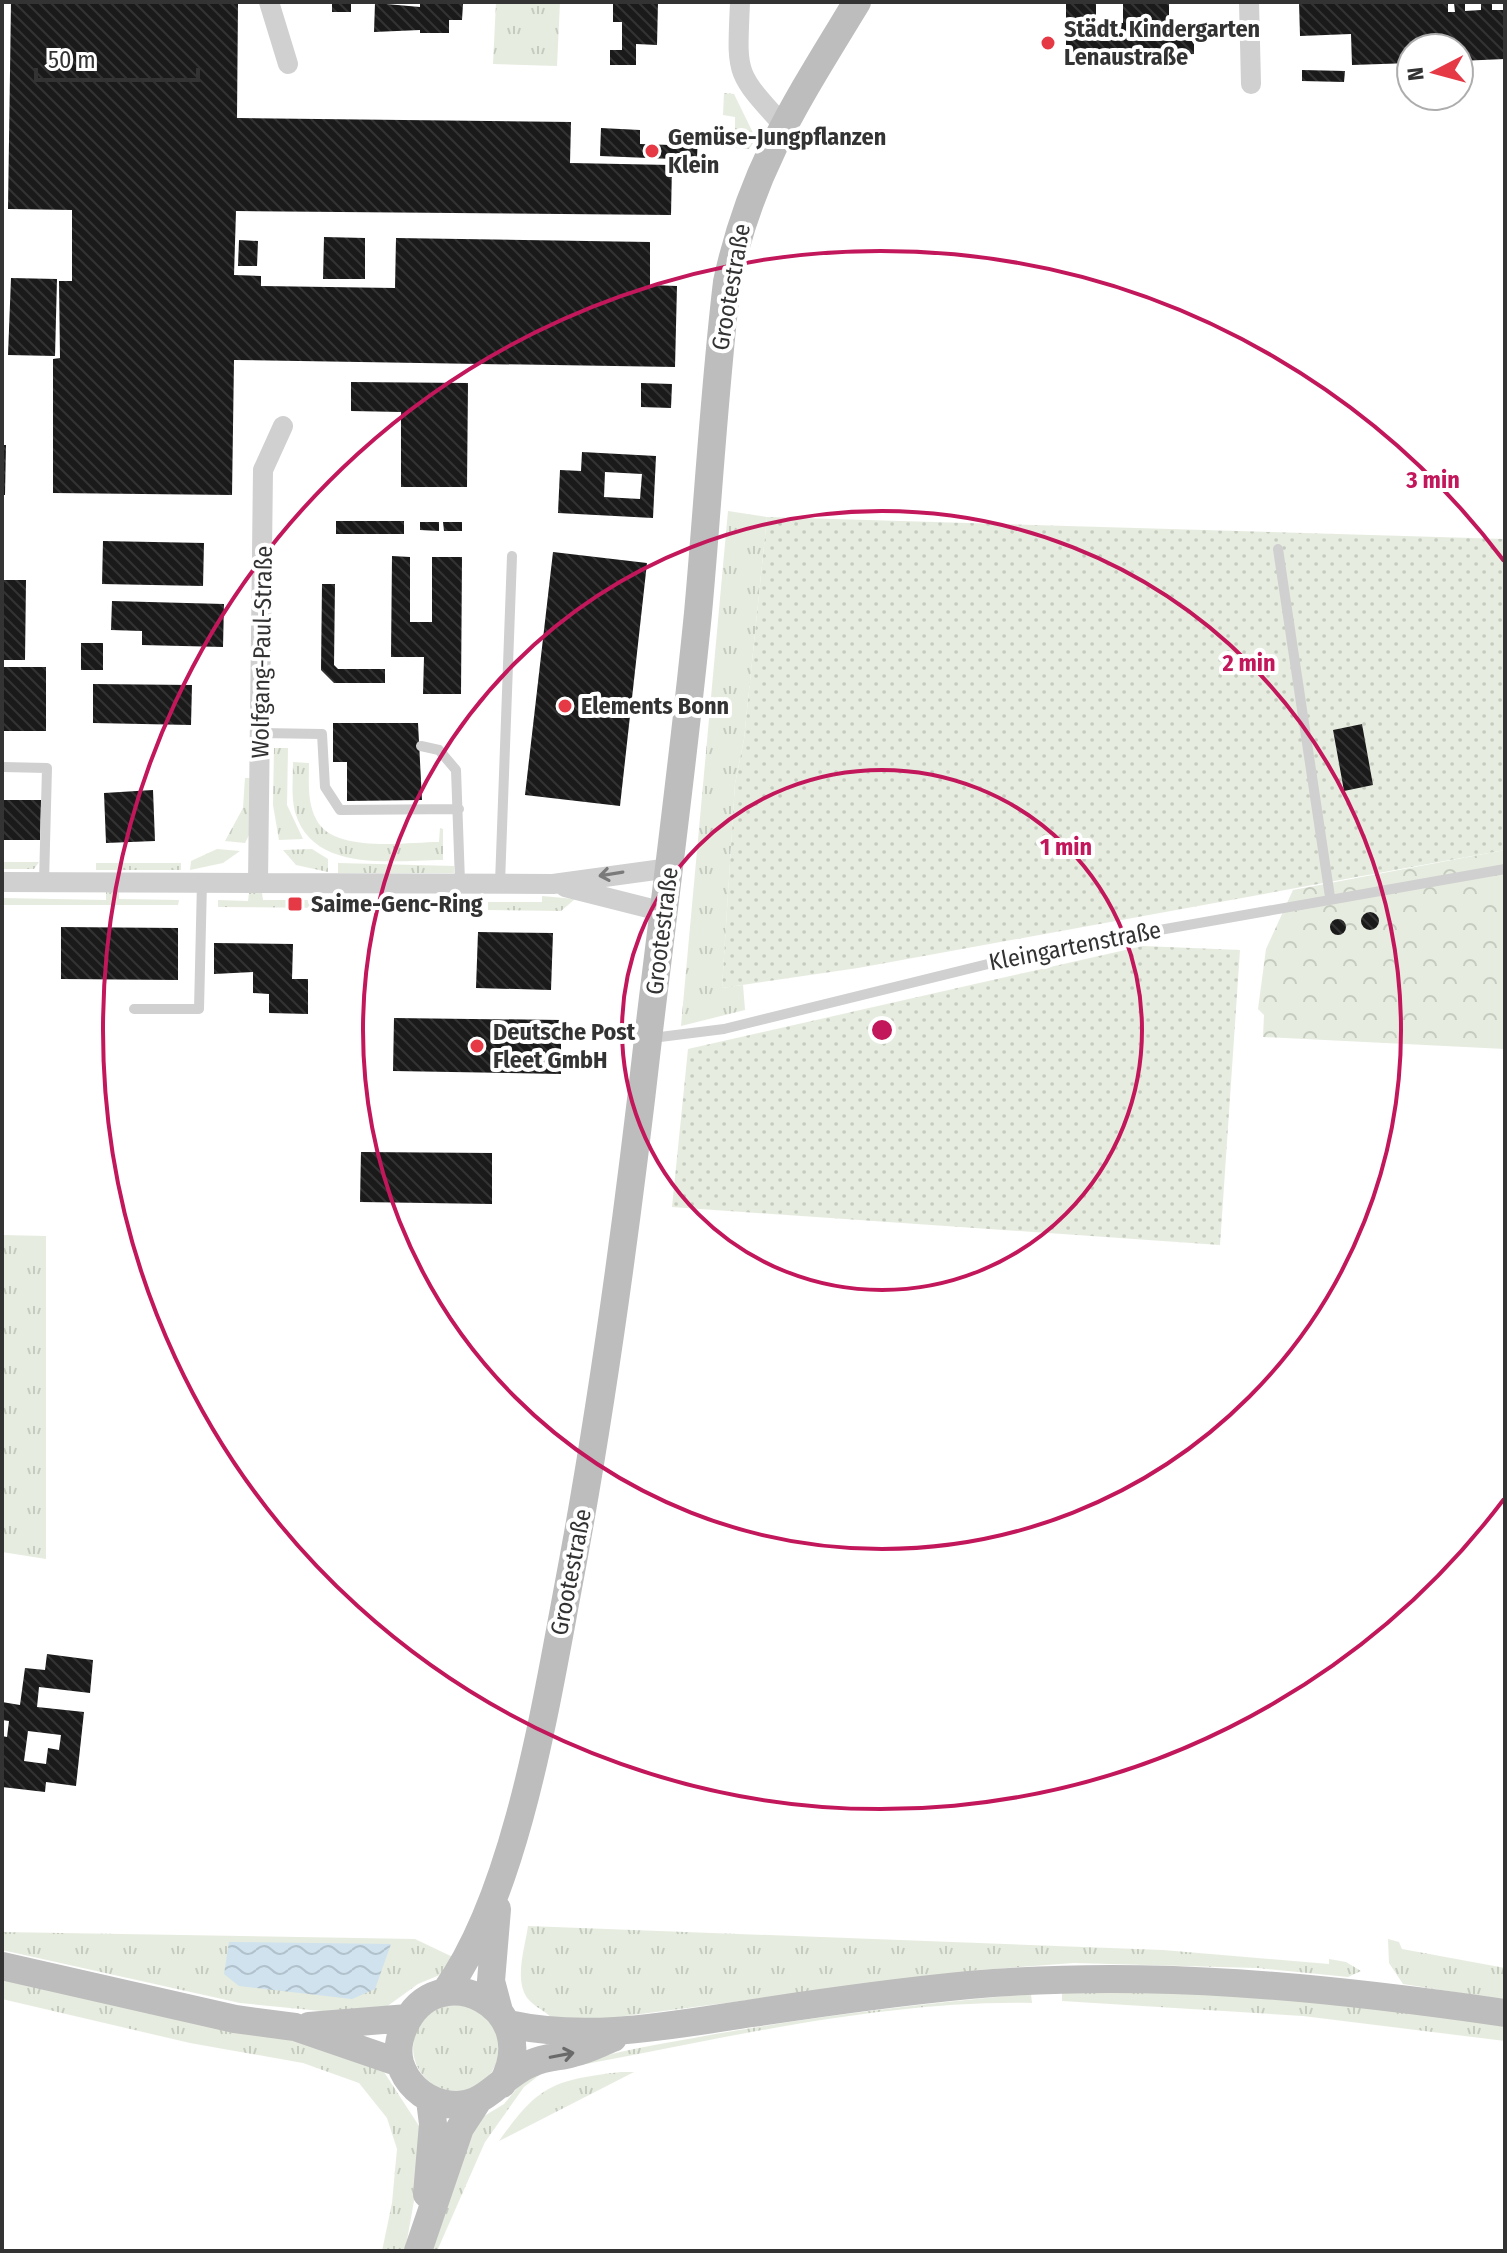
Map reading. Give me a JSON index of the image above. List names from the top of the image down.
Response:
{
  "streets": {
    "main road": ["Grootestraße"],
    "street": ["Wolfgang-Paul-Straße"],
    "lane": ["Kleingartenstraße"]
  },
  "crossings": [
    ["Grootestraße", "Kleingartenstraße"]
  ],
  "places": {
    "other": [
      "Städt. Kindergarten Lenaustraße",
      "Gemüse-Jungpflanzen Klein",
      "Elements Bonn",
      "Deutsche Post Fleet GmbH"
    ],
    "transit": ["Saime-Genc-Ring"]
  },
  "scale_bar": "50 m",
  "north": "left",
  "rings": ["3 min", "2 min", "1 min"]
}
